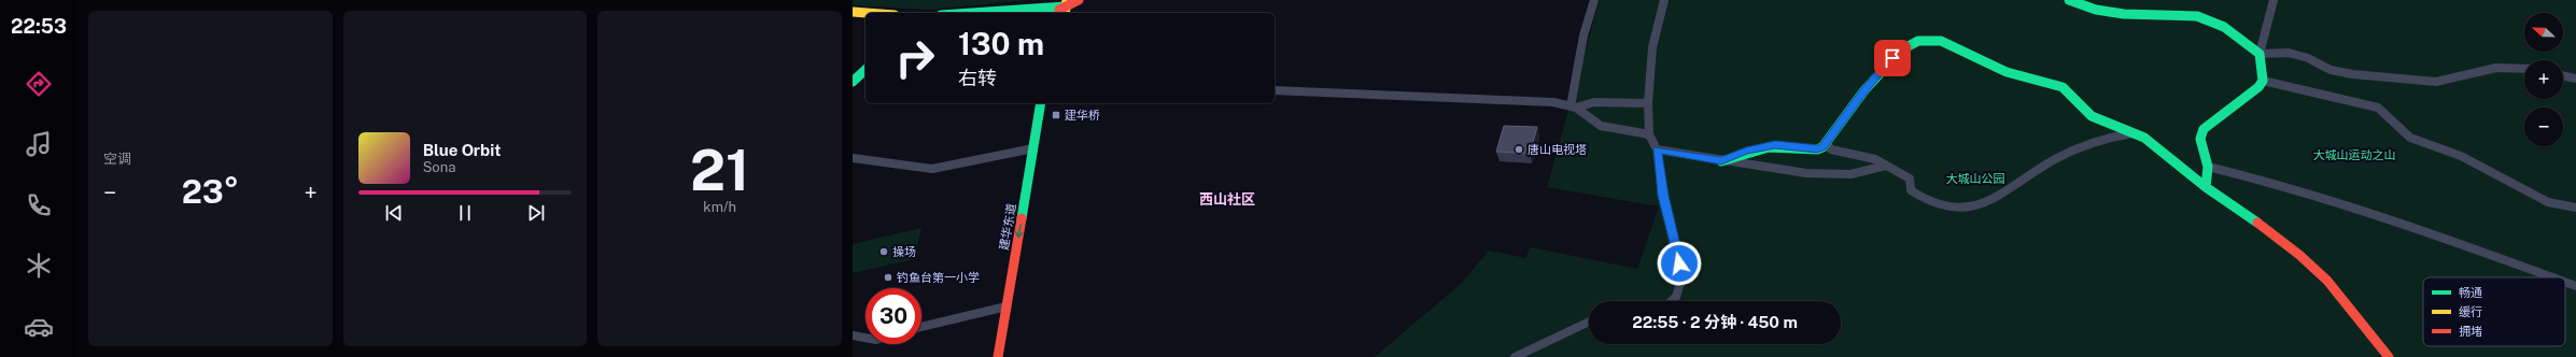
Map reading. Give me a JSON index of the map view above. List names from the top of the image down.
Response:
{
  "streets": {
    "street": ["建华东道"]
  },
  "districts": ["西山社区"],
  "parks": ["大城山运动之山", "大城山公园"],
  "places": {
    "transit": ["建华桥"],
    "other": ["唐山电视塔", "操场", "钓鱼台第一小学"]
  },
  "legend": ["畅通", "缓行", "拥堵"],
  "north": "left",
  "page": {
    "tabs": "22:53",
    "tile": [
      "空调",
      ["21", "km/h"]
    ],
    "map_buttons": ["+", "−"],
    "turn": ["130 m", "右转"],
    "song": ["Blue Orbit", "Sona"],
    "heat": ["−", "23°", "+"],
    "limit": "30",
    "trip": "22:55 · 2 分钟 · 450 m"
  }
}
